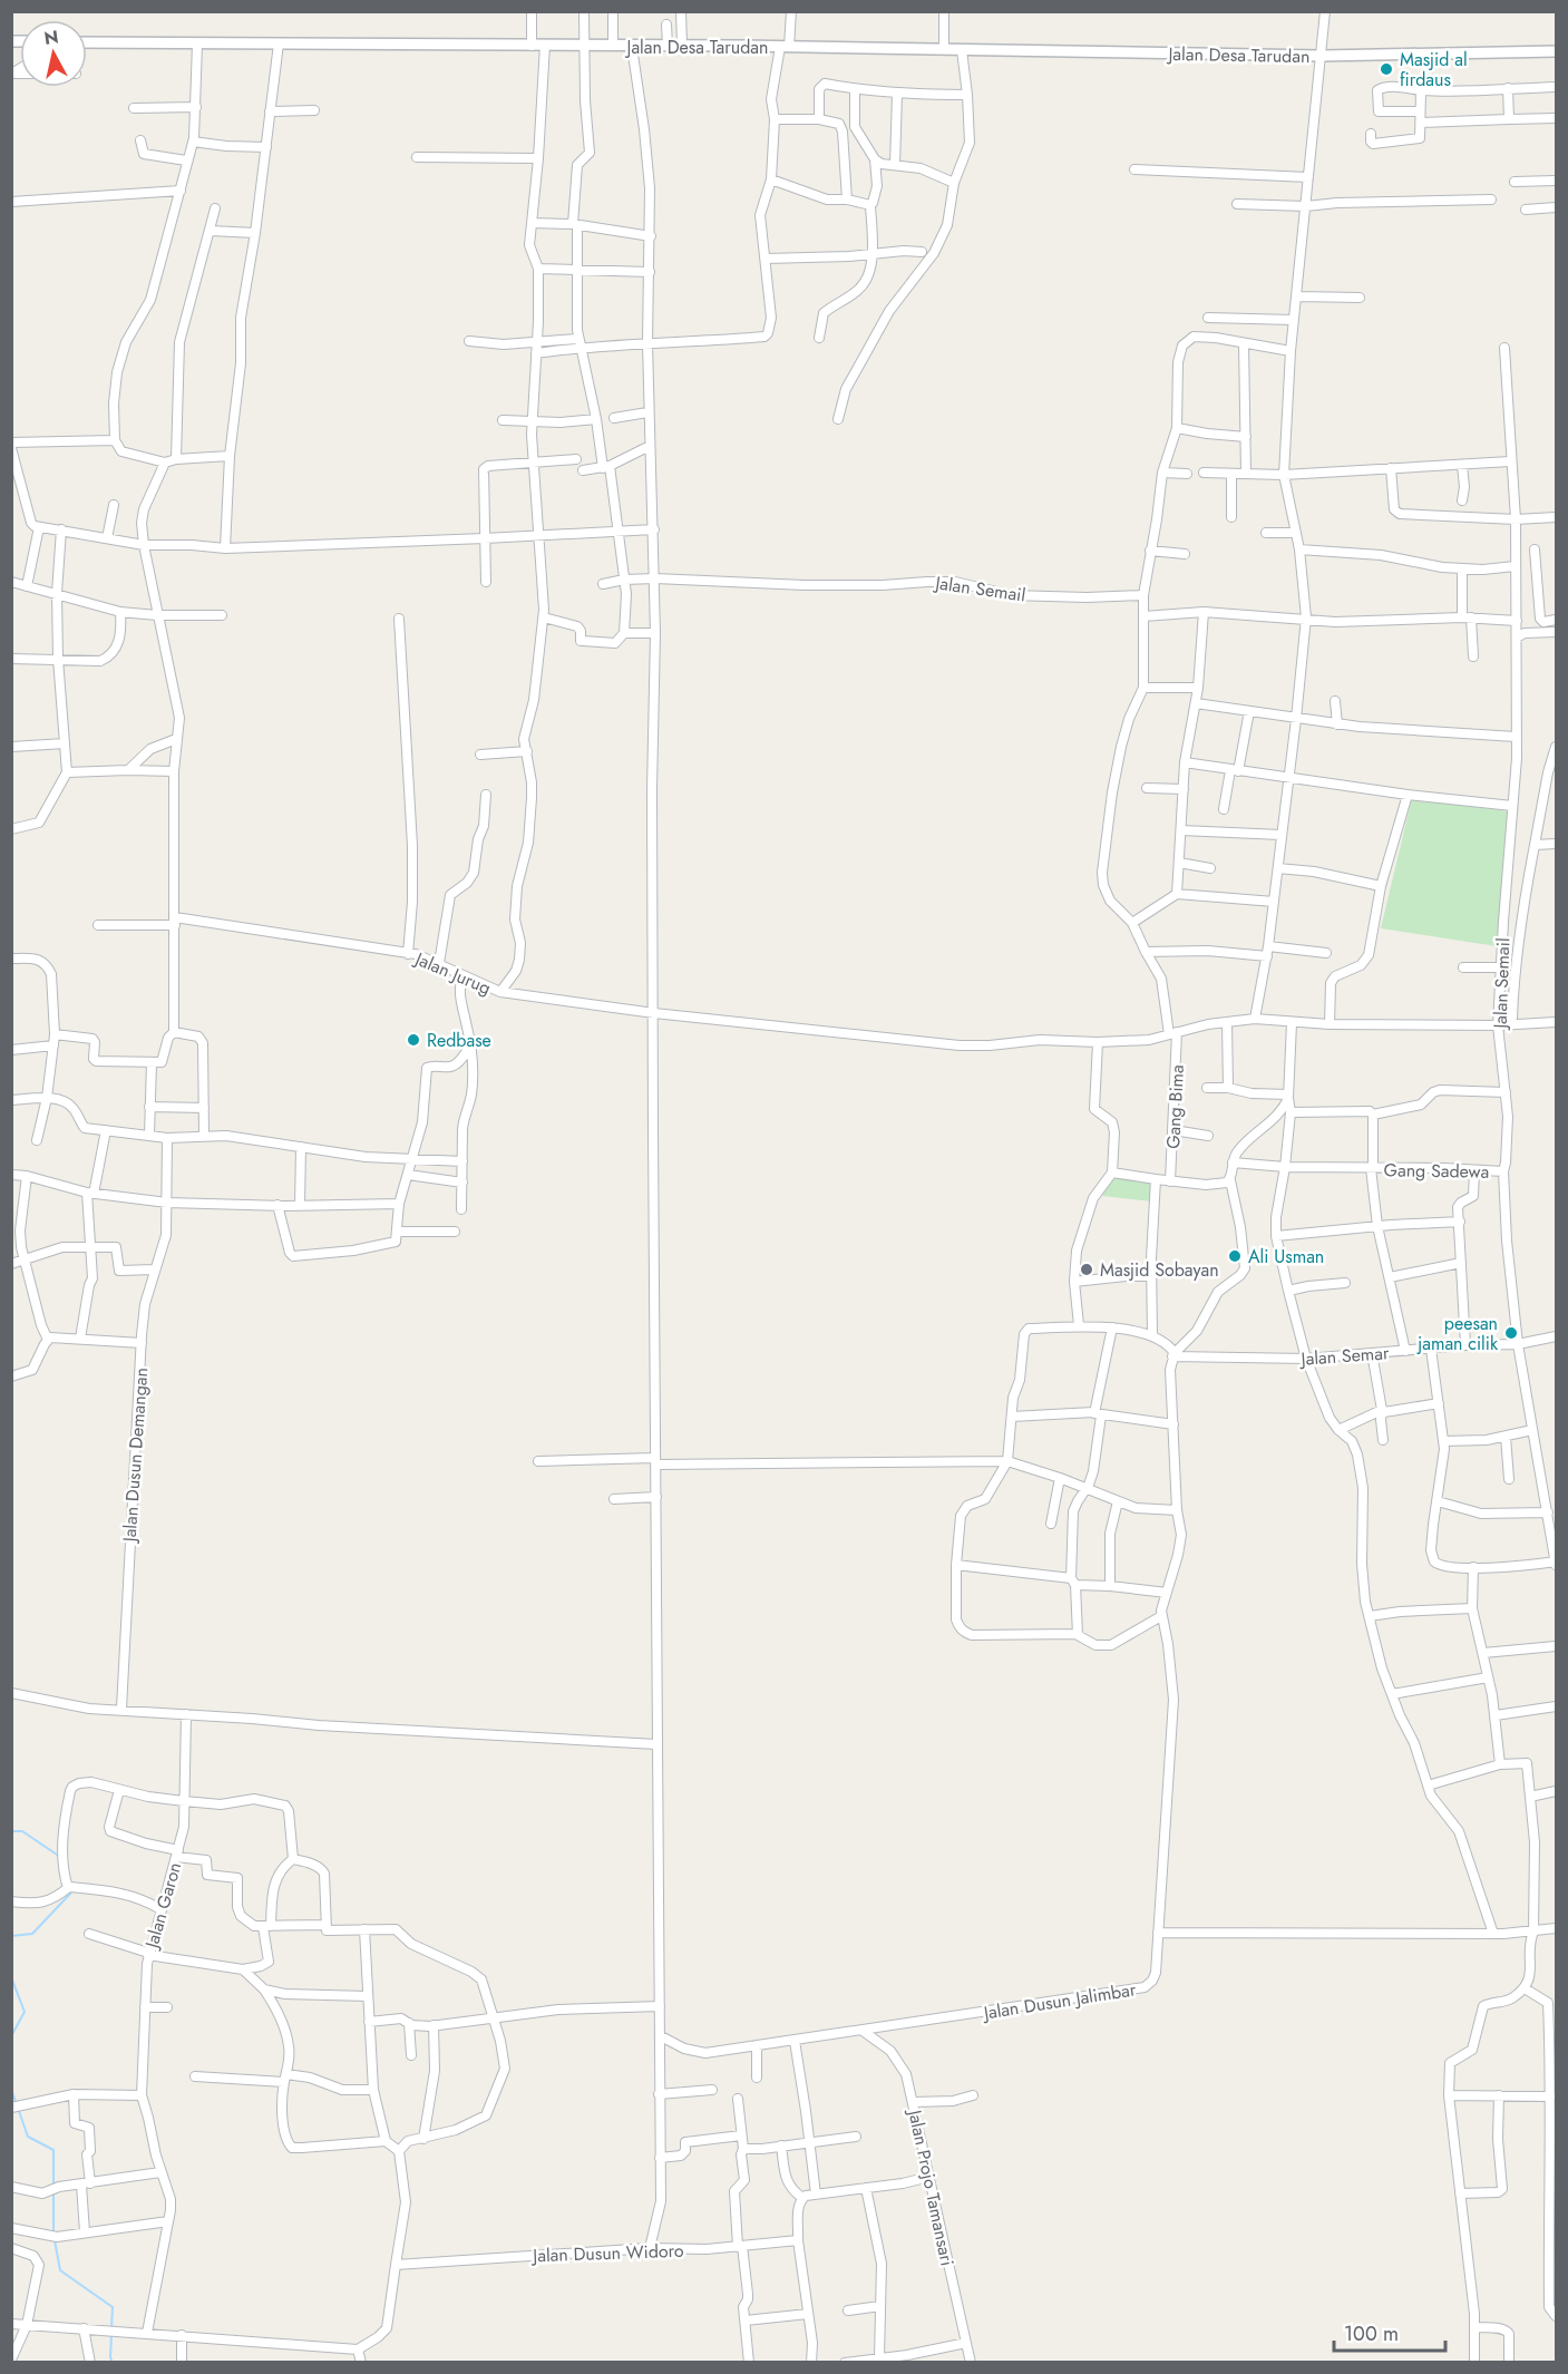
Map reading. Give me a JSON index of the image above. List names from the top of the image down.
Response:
{
  "streets": {
    "street": [
      "Jalan Desa Tarudan",
      "Jalan Semail",
      "Jalan Jurug",
      "Gang Bima",
      "Gang Sadewa",
      "Jalan Semar",
      "Jalan Dusun Demangan",
      "Jalan Garon",
      "Jalan Dusun Jalimbar",
      "Jalan Projo Tamansari",
      "Jalan Dusun Widoro"
    ]
  },
  "crossings": [
    ["Jalan Semail", "Jalan Jurug"],
    ["Jalan Semail", "Gang Sadewa"],
    ["Jalan Semail", "Jalan Semar"],
    ["Jalan Jurug", "Gang Bima"],
    ["Jalan Semar", "Jalan Dusun Jalimbar"],
    ["Jalan Dusun Jalimbar", "Jalan Projo Tamansari"]
  ],
  "places": [
    "Masjid al firdaus",
    "Redbase",
    "Ali Usman",
    "Masjid Sobayan",
    "peesan jaman cilik"
  ],
  "scale_bar": "100 m",
  "north": "top"
}
